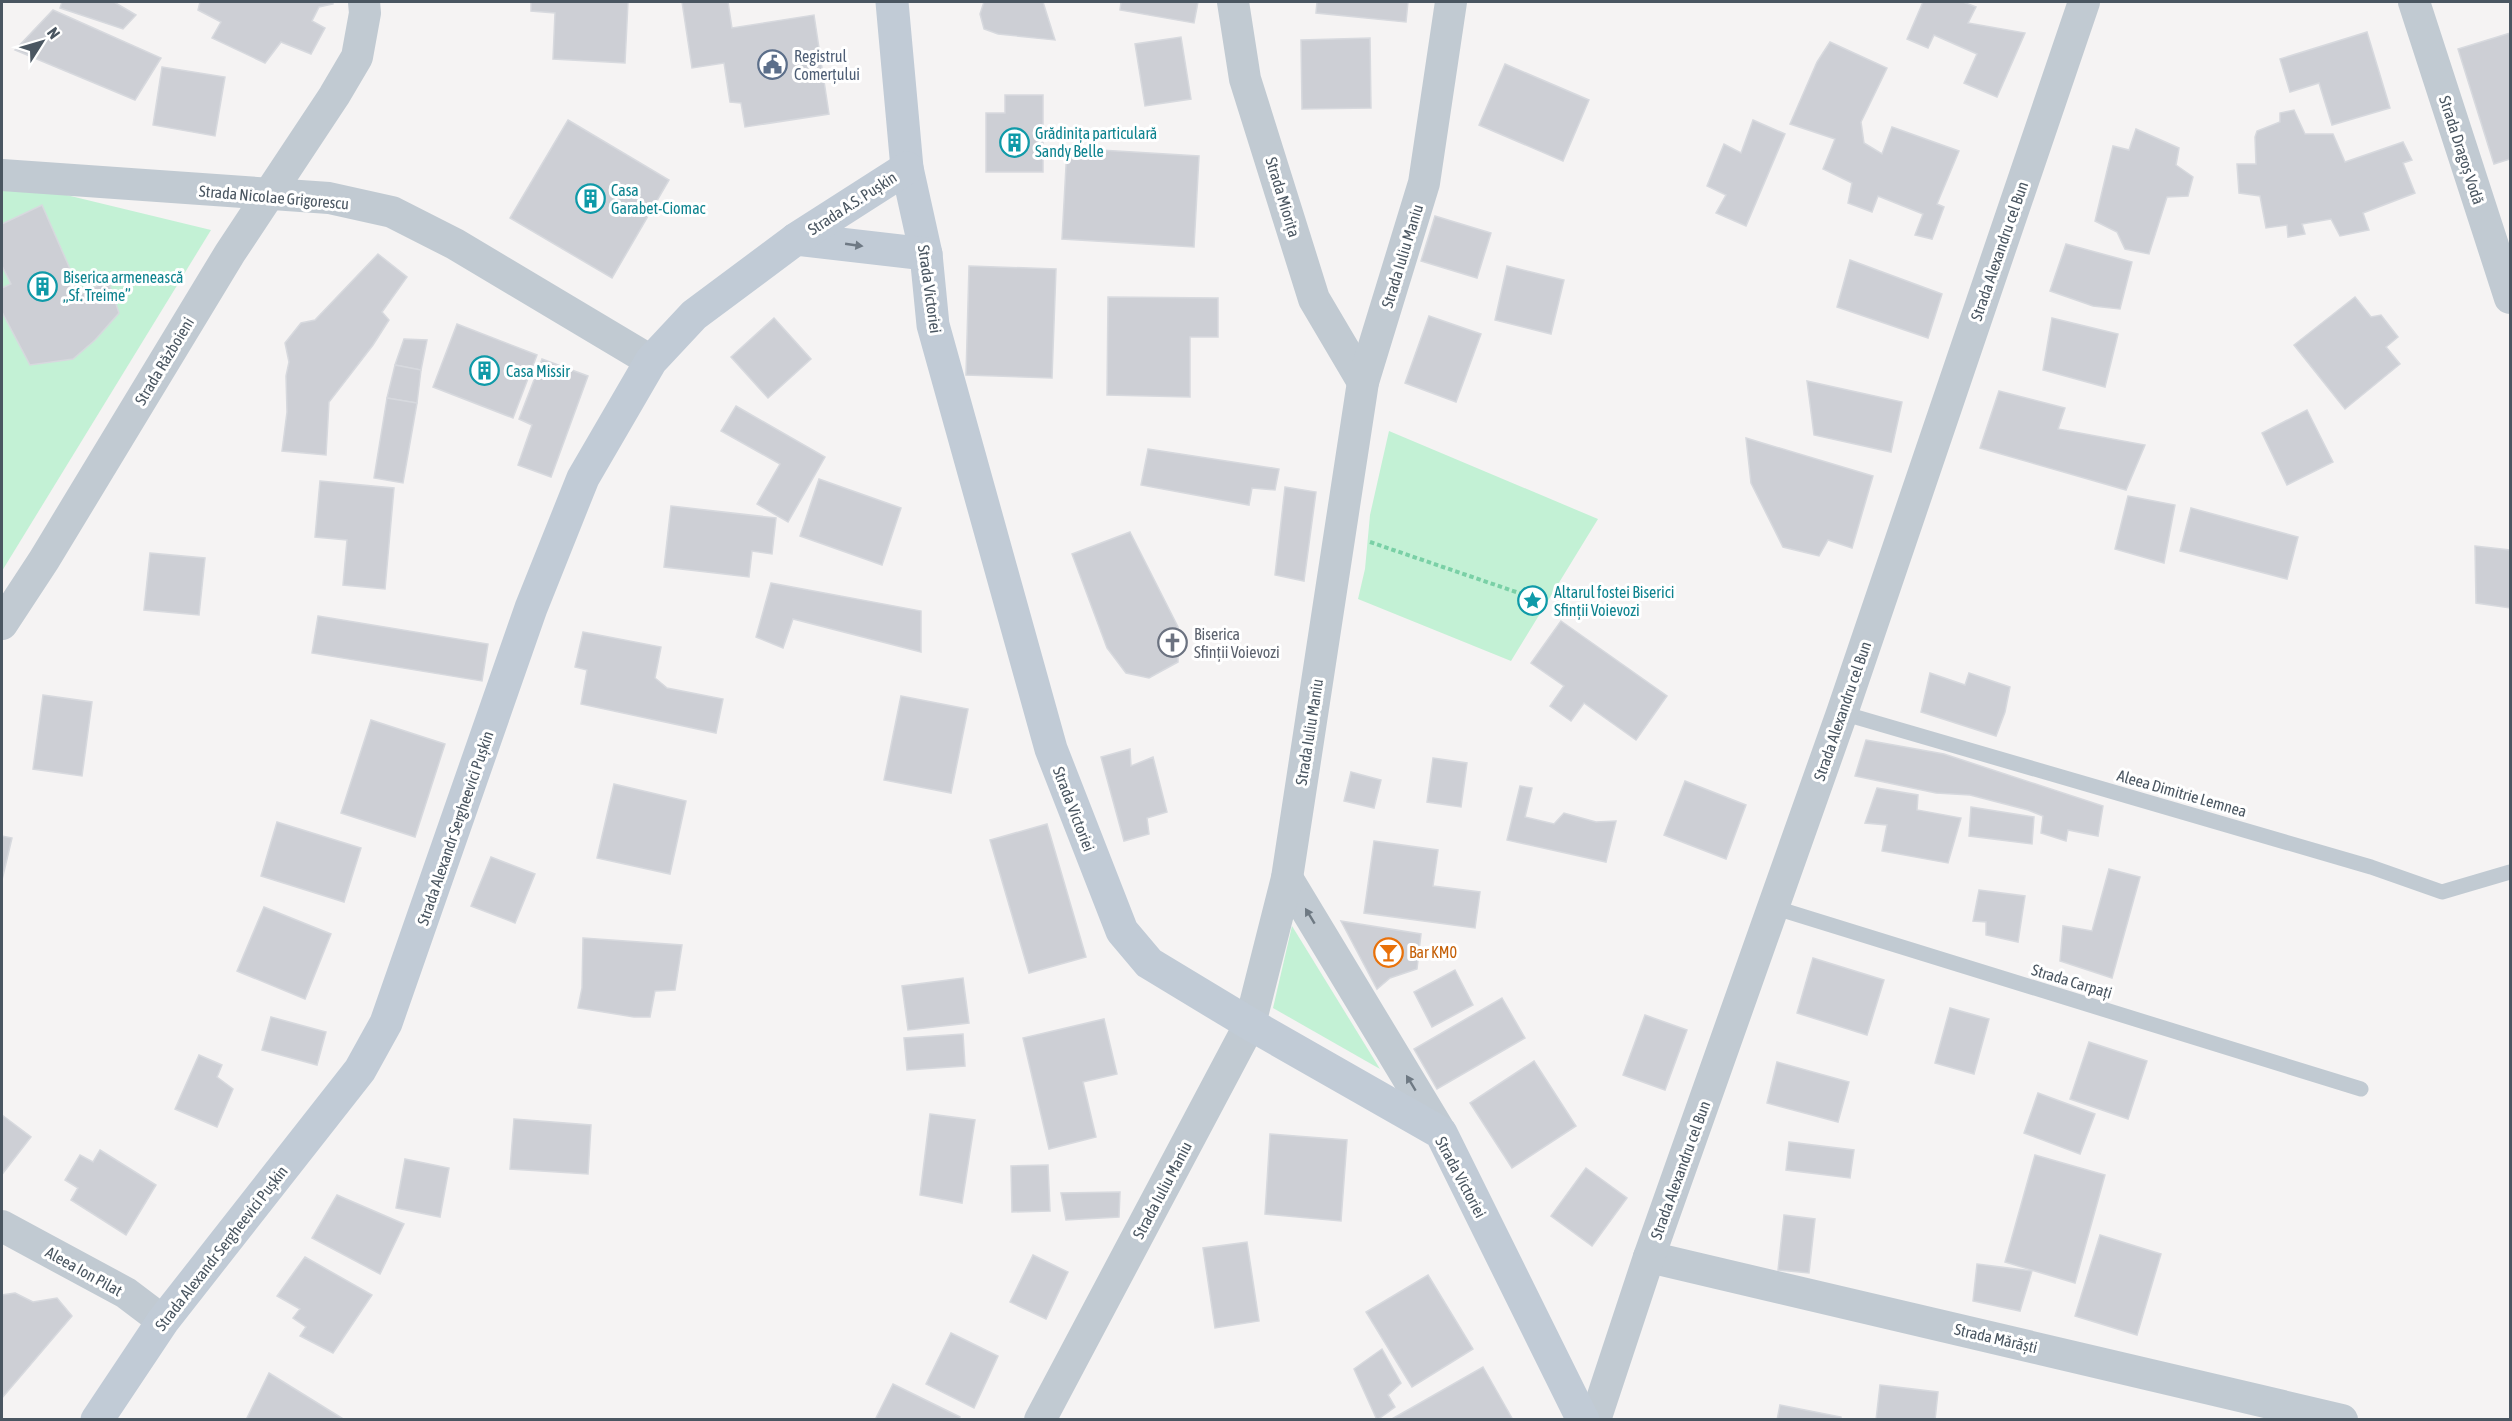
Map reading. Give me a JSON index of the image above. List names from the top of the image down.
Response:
{
  "streets": {
    "street": [
      "Strada Dragoș Vodă",
      "Strada Nicolae Grigorescu",
      "Strada Miorița",
      "Strada A.S. Pușkin",
      "Strada Alexandru cel Bun",
      "Strada Iuliu Maniu",
      "Strada Victoriei",
      "Strada Războieni",
      "Strada Alexandr Sergheevici Pușkin",
      "Aleea Ion Pilat",
      "Strada Mărăști"
    ],
    "lane": ["Aleea Dimitrie Lemnea", "Strada Carpați"]
  },
  "crossings": [
    ["Strada Nicolae Grigorescu", "Strada Războieni"],
    ["Strada Nicolae Grigorescu", "Strada Alexandr Sergheevici Pușkin"],
    ["Strada Miorița", "Strada Iuliu Maniu"],
    ["Strada A.S. Pușkin", "Strada Victoriei"],
    ["Strada A.S. Pușkin", "Strada Alexandr Sergheevici Pușkin"],
    ["Strada Alexandru cel Bun", "Aleea Dimitrie Lemnea"],
    ["Strada Alexandru cel Bun", "Strada Carpați"],
    ["Strada Alexandru cel Bun", "Strada Mărăști"],
    ["Strada Iuliu Maniu", "Strada Victoriei"],
    ["Strada Alexandr Sergheevici Pușkin", "Aleea Ion Pilat"]
  ],
  "places": {
    "public building": ["Registrul Comerțului"],
    "building": [
      "Grădinița particulară Sandy Belle",
      "Casa Garabet-Ciomac",
      "Biserica armenească „Sf. Treime”",
      "Casa Missir"
    ],
    "place": ["Altarul fostei Biserici Sfinții Voievozi"],
    "church": ["Biserica Sfinții Voievozi"],
    "bar": ["Bar KM0"]
  },
  "north": "top right"
}
